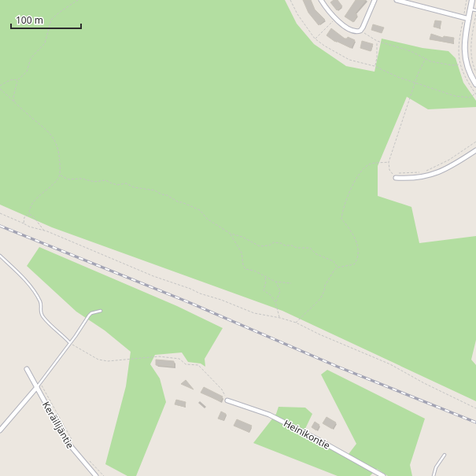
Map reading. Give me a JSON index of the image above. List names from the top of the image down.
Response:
{
  "streets": {
    "street": ["Keräilijäntie", "Heinikontie"]
  },
  "scale_bar": "100 m"
}
